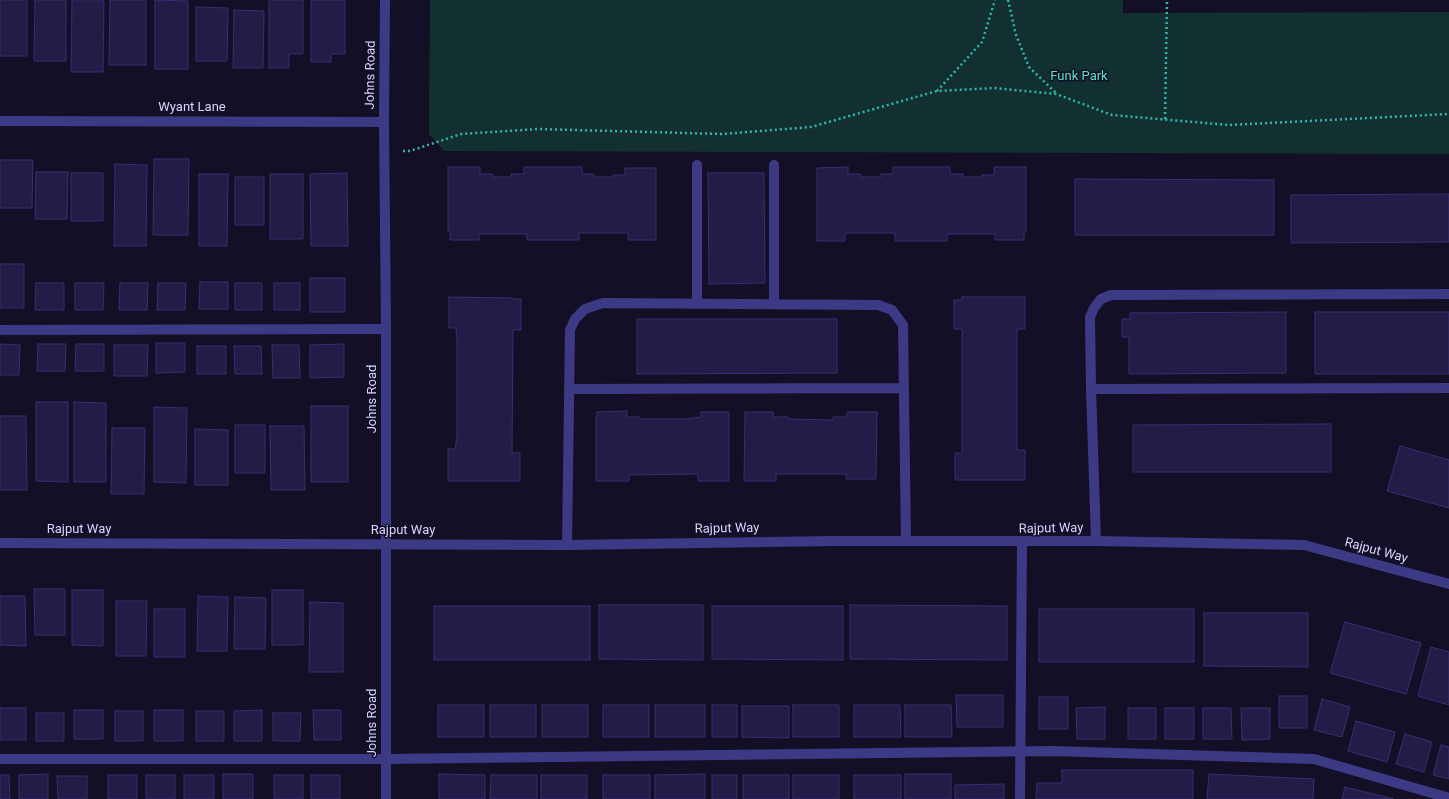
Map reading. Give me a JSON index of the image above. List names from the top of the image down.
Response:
{
  "streets": {
    "street": ["Johns Road", "Wyant Lane", "Rajput Way"]
  },
  "crossings": [
    ["Johns Road", "Wyant Lane"],
    ["Johns Road", "Rajput Way"]
  ],
  "parks": ["Funk Park"]
}
